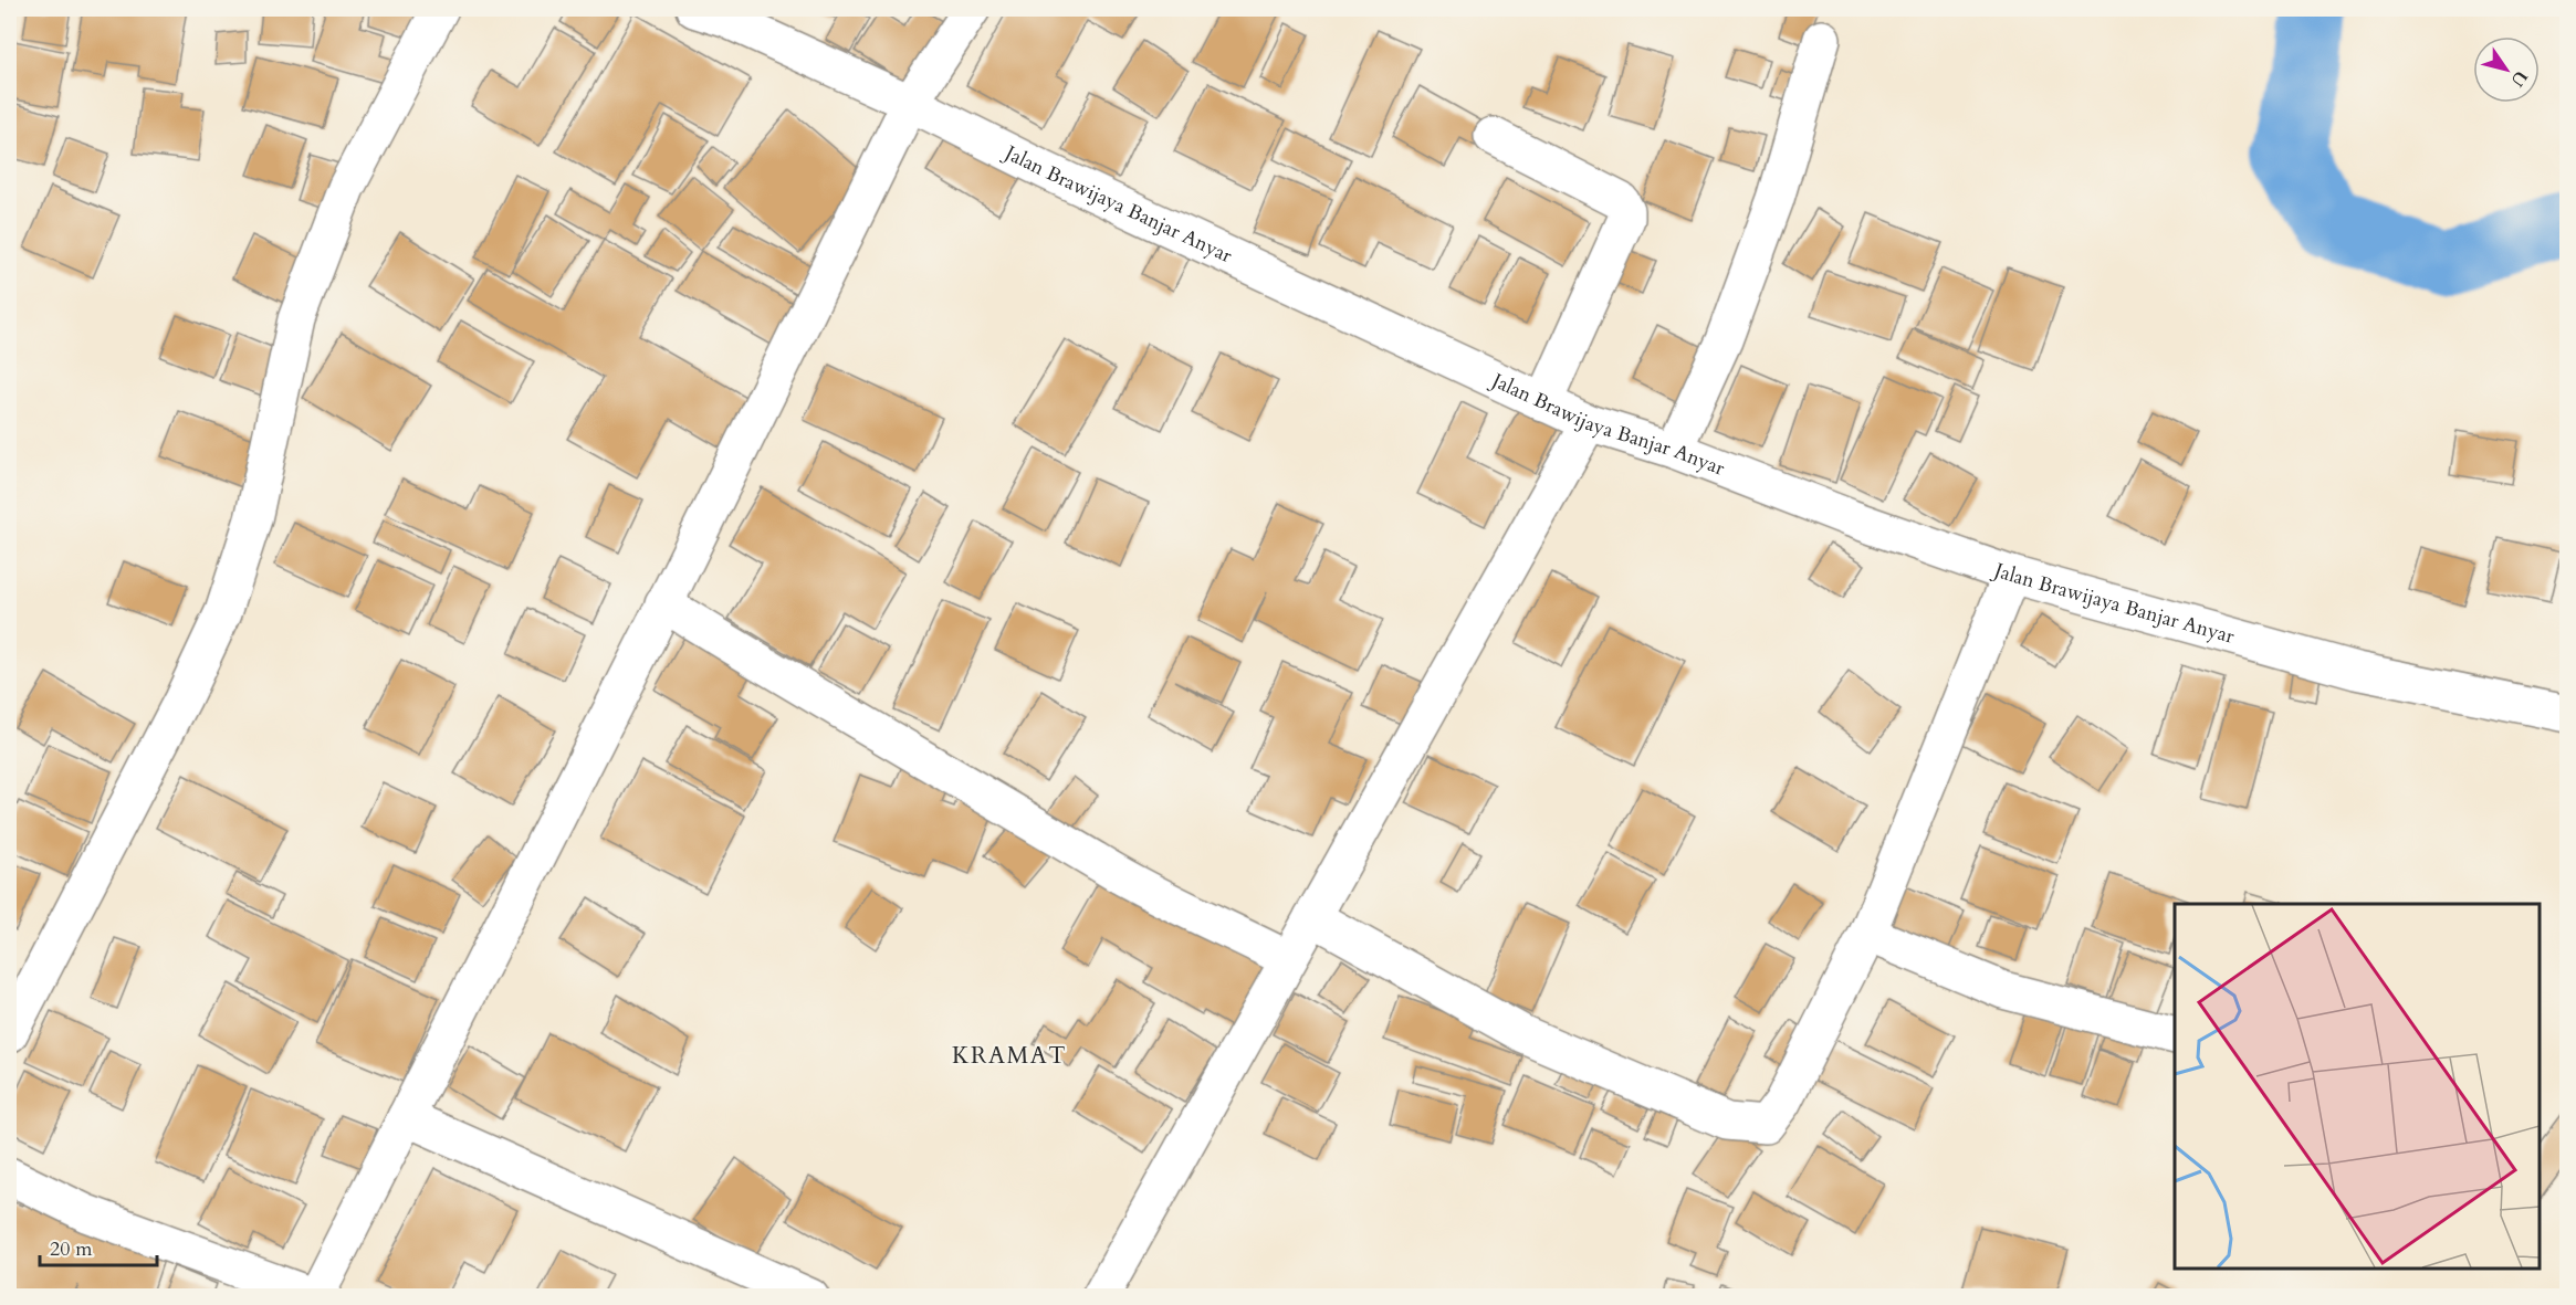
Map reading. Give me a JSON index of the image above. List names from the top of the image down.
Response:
{
  "streets": {
    "street": ["Jalan Brawijaya Banjar Anyar"]
  },
  "districts": ["KRAMAT"],
  "scale_bar": "20 m",
  "north": "bottom right"
}
